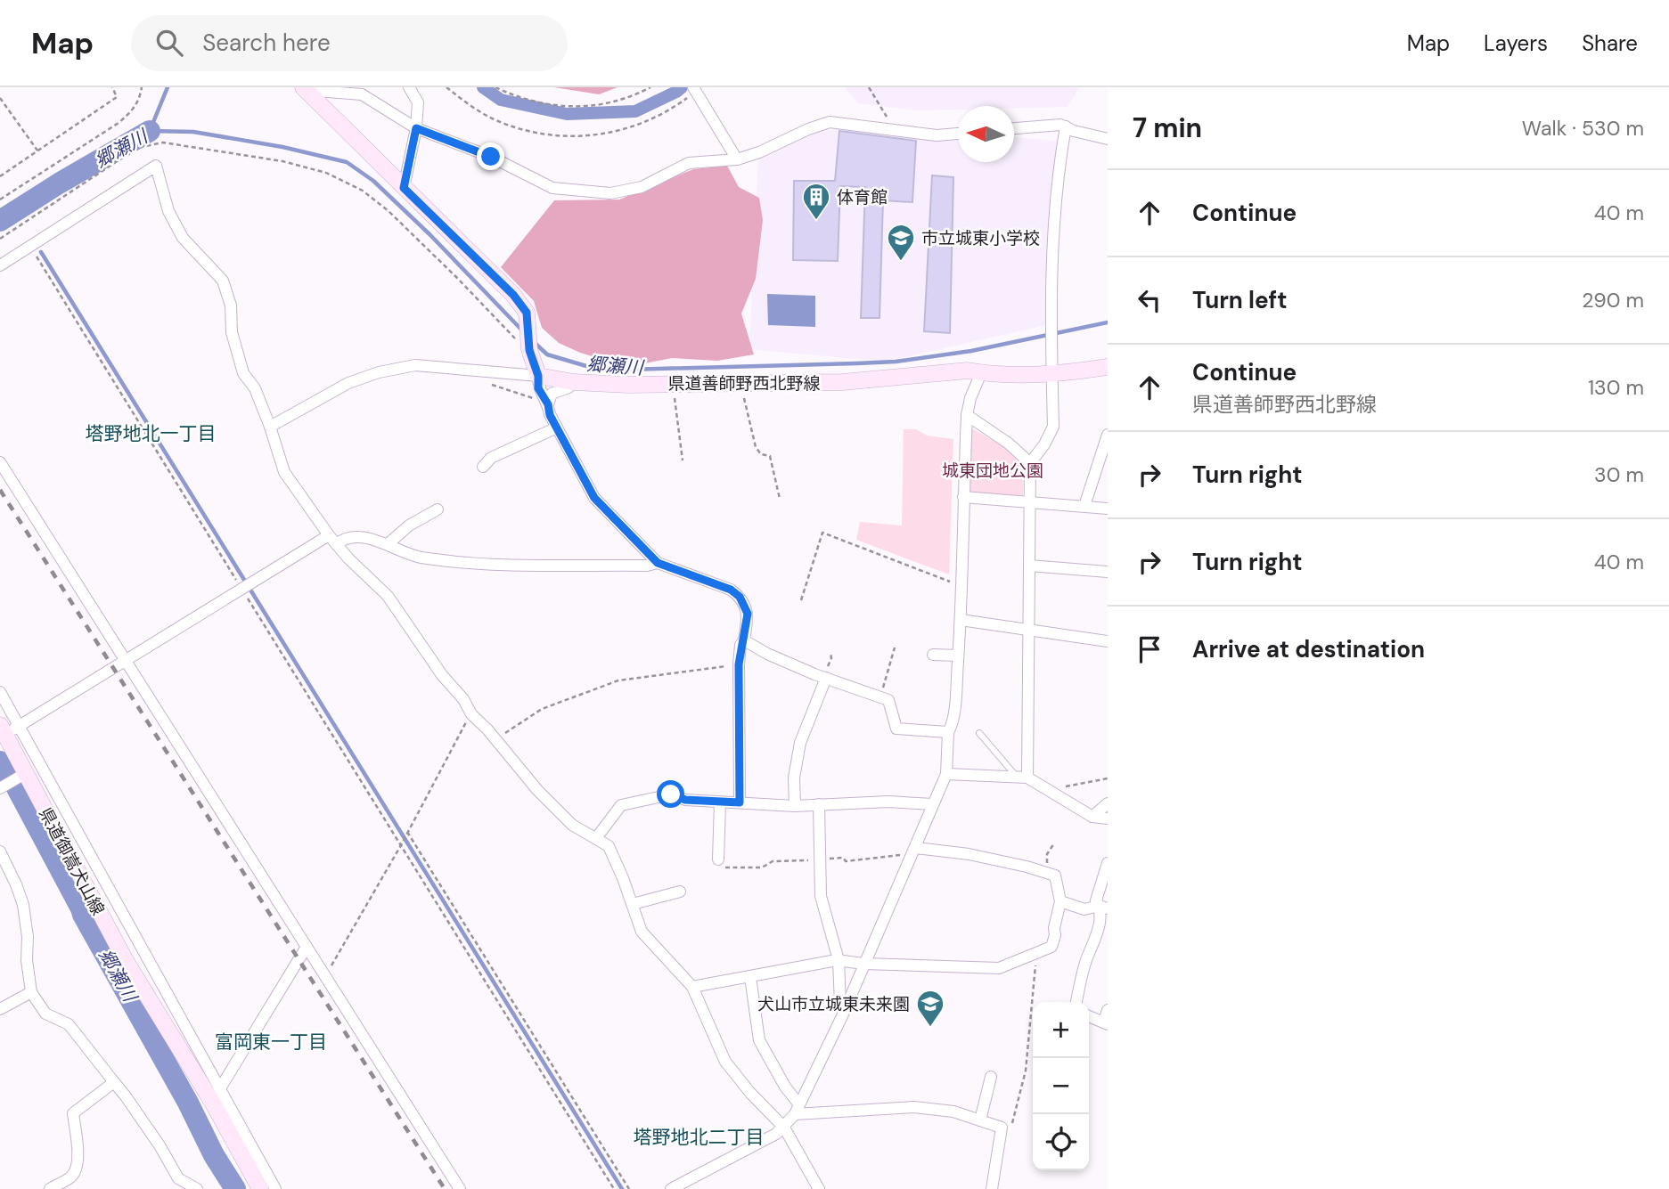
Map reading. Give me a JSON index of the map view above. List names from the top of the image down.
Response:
{
  "streets": {
    "main road": ["県道善師野西北野線", "県道御嵩犬山線"]
  },
  "districts": ["塔野地北一丁目", "富岡東一丁目", "塔野地北二丁目"],
  "water": ["郷瀬川"],
  "parks": ["城東団地公園"],
  "places": {
    "building": ["体育館"],
    "school or university": ["市立城東小学校", "犬山市立城東未来園"]
  },
  "north": "left",
  "page": {
    "header": "Map",
    "search": "Search here",
    "nav": ["Map", "Layers", "Share"],
    "heading": ["7 min", "Walk · 530 m"],
    "list": [
      ["Continue", "40 m"],
      ["Turn left", "290 m"],
      ["Continue", "県道善師野西北野線", "130 m"],
      ["Turn right", "30 m"],
      ["Turn right", "40 m"],
      "Arrive at destination"
    ],
    "map_buttons": ["+", "−"]
  }
}
